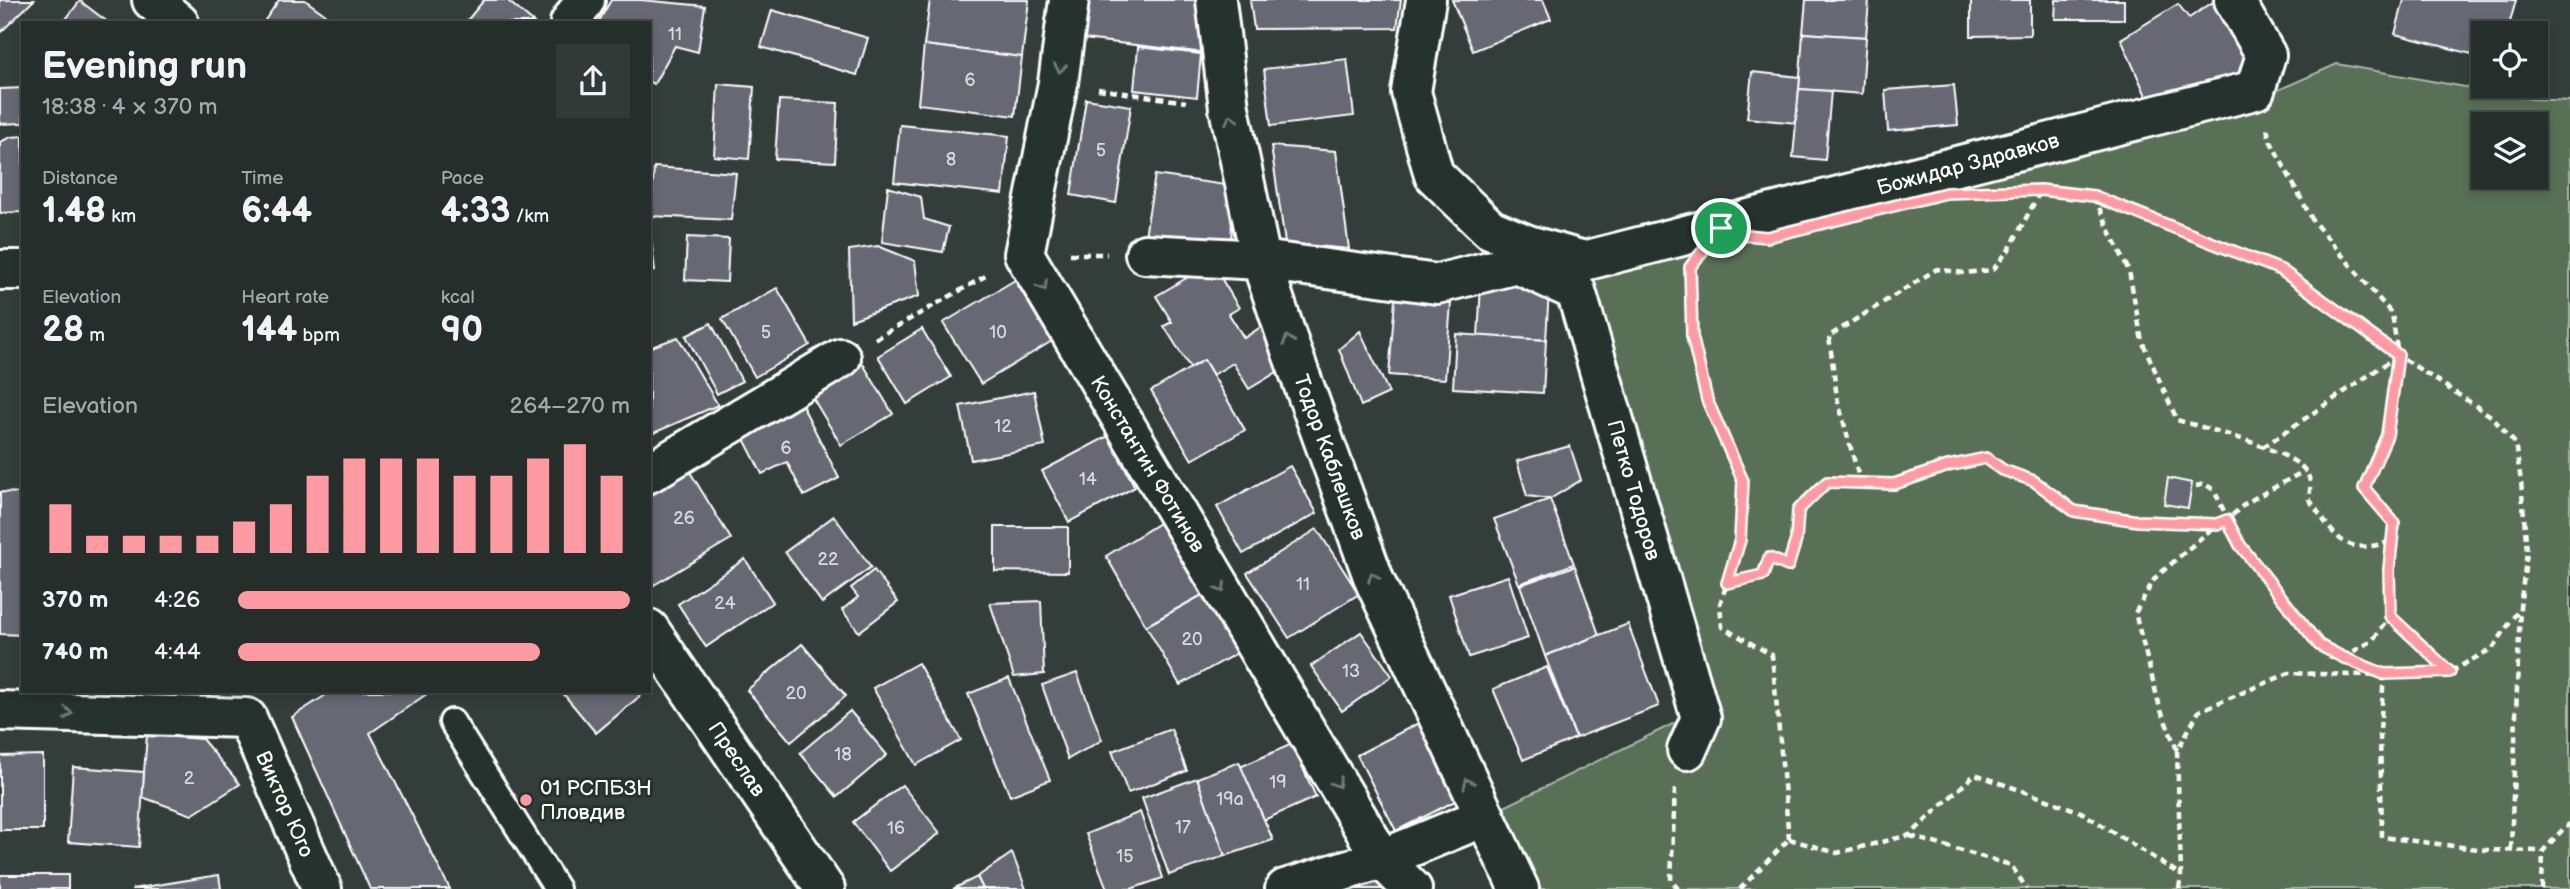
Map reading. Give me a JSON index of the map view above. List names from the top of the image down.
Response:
{
  "streets": {
    "street": [
      "Божидар Здравков",
      "Тодор Каблешков",
      "Константин Фотинов",
      "Петко Тодоров",
      "Преслав",
      "Виктор Юго"
    ]
  },
  "crossings": [
    ["Тодор Каблешков", "Петко Тодоров"]
  ],
  "one_way": ["Тодор Каблешков", "Константин Фотинов", "Виктор Юго"],
  "places": ["01 РСПБЗН Пловдив"],
  "house_numbers": [
    "11",
    "6",
    "5",
    "8",
    "5",
    "10",
    "12",
    "6",
    "14",
    "26",
    "22",
    "11",
    "24",
    "20",
    "13",
    "20",
    "18",
    "2",
    "19",
    "19a",
    "17",
    "16",
    "15"
  ],
  "page": {
    "heading": ["Evening run", "18:38 · 4 × 370 m"],
    "stats": [
      ["Distance", "1.48 km"],
      ["Time", "6:44"],
      ["Pace", "4:33 /km"],
      ["Elevation", "28 m"],
      ["Heart rate", "144 bpm"],
      ["kcal", "90"]
    ],
    "chart": ["Elevation", "264–270 m"],
    "list": [
      {
        "name": "370 m",
        "note": "4:26"
      },
      {
        "name": "740 m",
        "note": "4:44"
      }
    ]
  }
}
